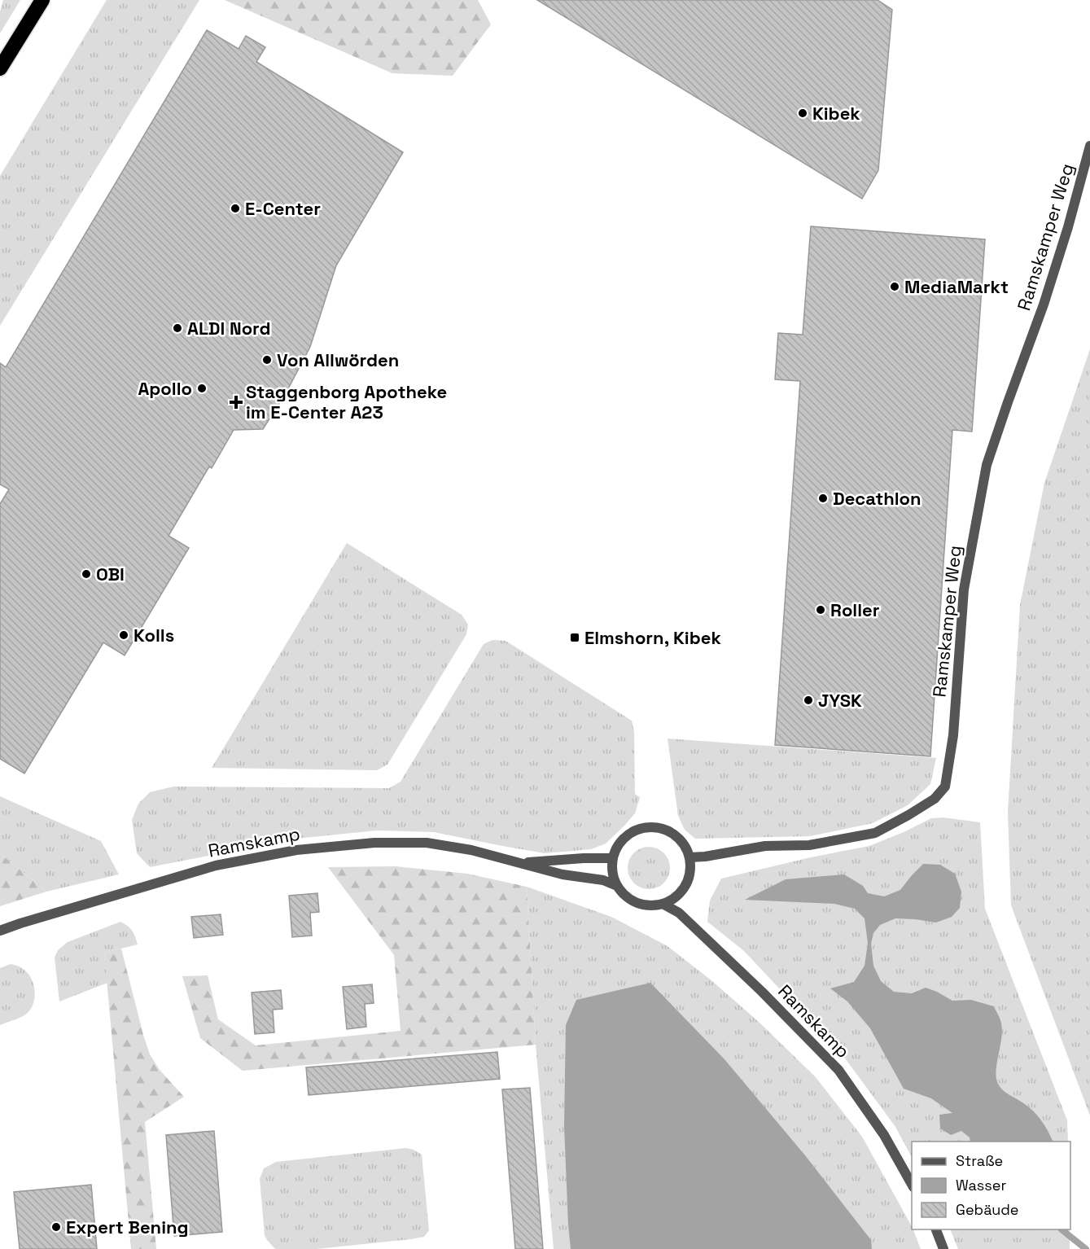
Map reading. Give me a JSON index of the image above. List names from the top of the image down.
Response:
{
  "streets": {
    "street": ["Ramskamper Weg", "Ramskamp"]
  },
  "crossings": [
    ["Ramskamper Weg", "Ramskamp"]
  ],
  "places": {
    "other": [
      "Kibek",
      "E-Center",
      "MediaMarkt",
      "ALDI Nord",
      "Von Allwörden",
      "Apollo",
      "Decathlon",
      "OBI",
      "Roller",
      "Kolls",
      "JYSK",
      "Expert Bening"
    ],
    "health": ["Staggenborg Apotheke im E-Center A23"],
    "transit": ["Elmshorn, Kibek"]
  },
  "legend": ["Straße", "Wasser", "Gebäude"]
}
